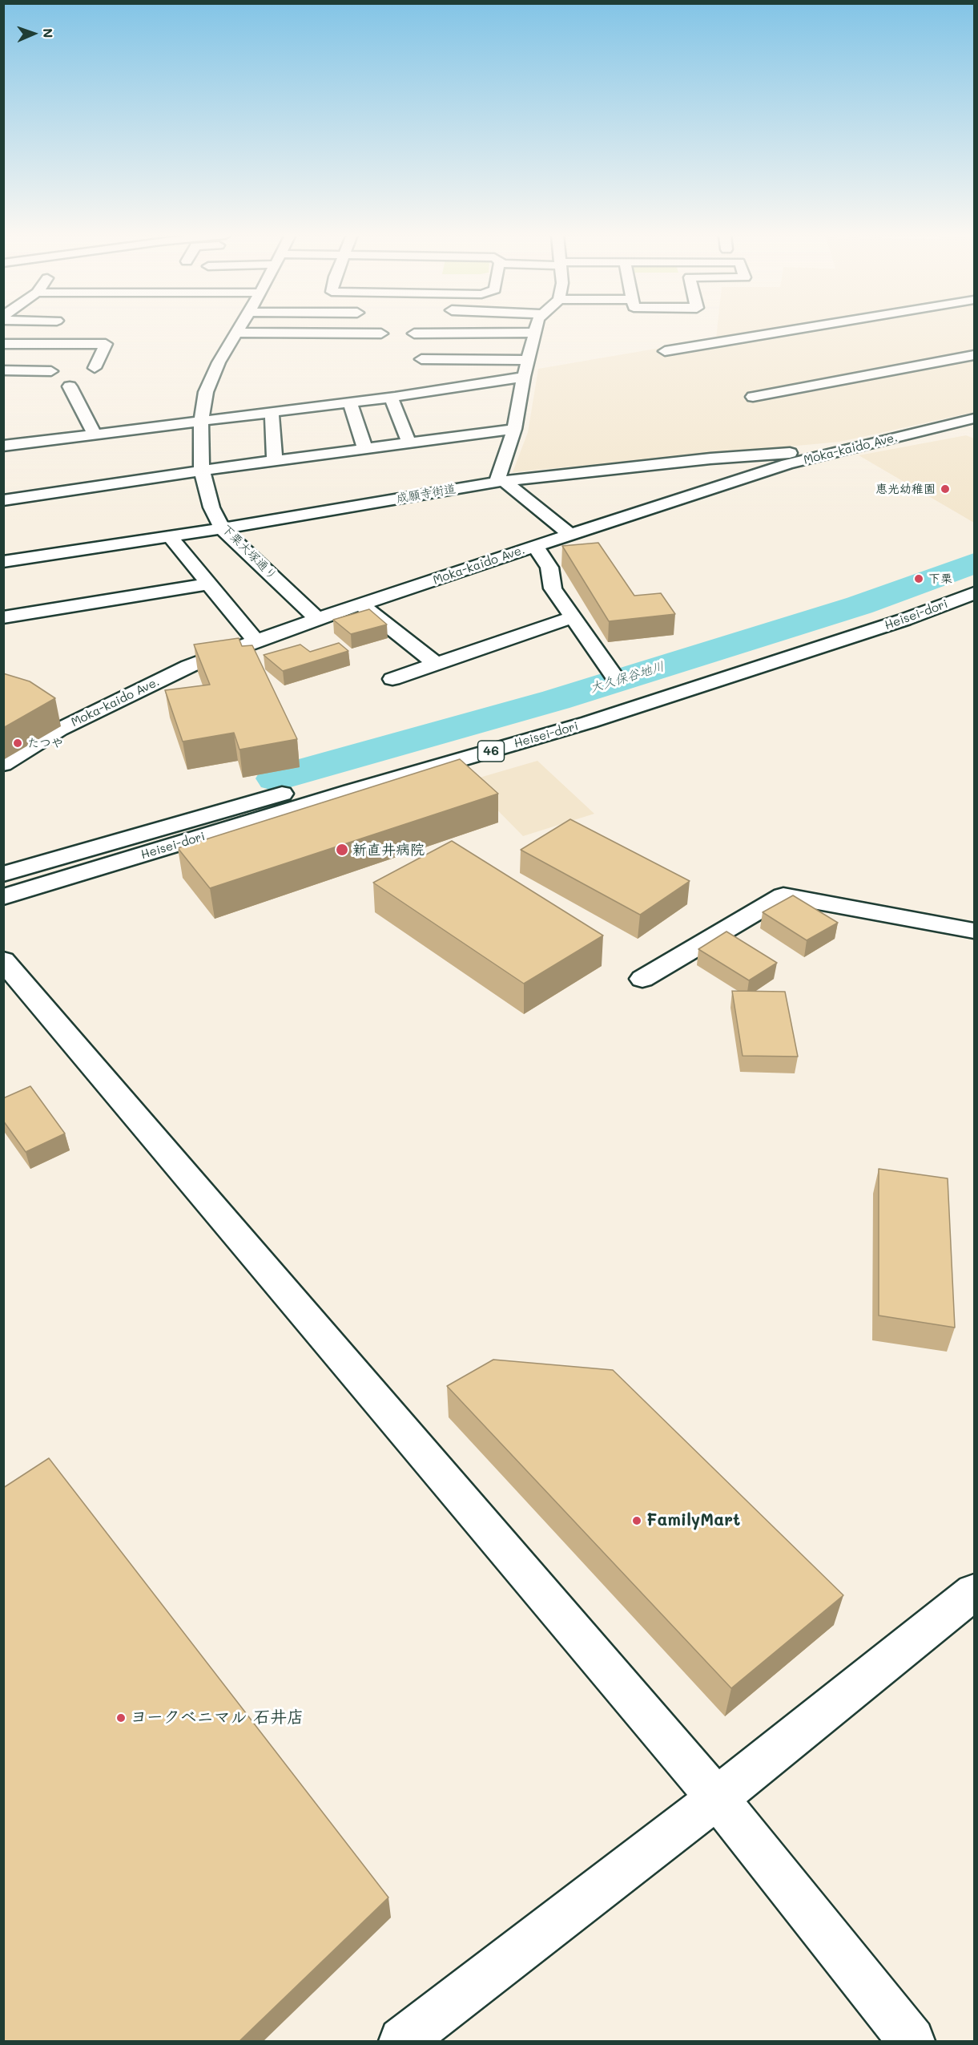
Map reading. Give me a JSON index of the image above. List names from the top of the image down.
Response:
{
  "streets": {
    "street": [
      "Moka-kaido Ave.",
      "成願寺街道",
      "下栗大塚通り",
      "Heisei-dori",
      "46"
    ]
  },
  "crossings": [
    ["Moka-kaido Ave.", "成願寺街道"],
    ["Moka-kaido Ave.", "下栗大塚通り"],
    ["成願寺街道", "下栗大塚通り"]
  ],
  "water": ["大久保谷地川"],
  "places": [
    "恵光幼稚園",
    "下栗",
    "たつや",
    "新直井病院",
    "FamilyMart",
    "ヨークベニマル 石井店"
  ],
  "north": "right"
}
